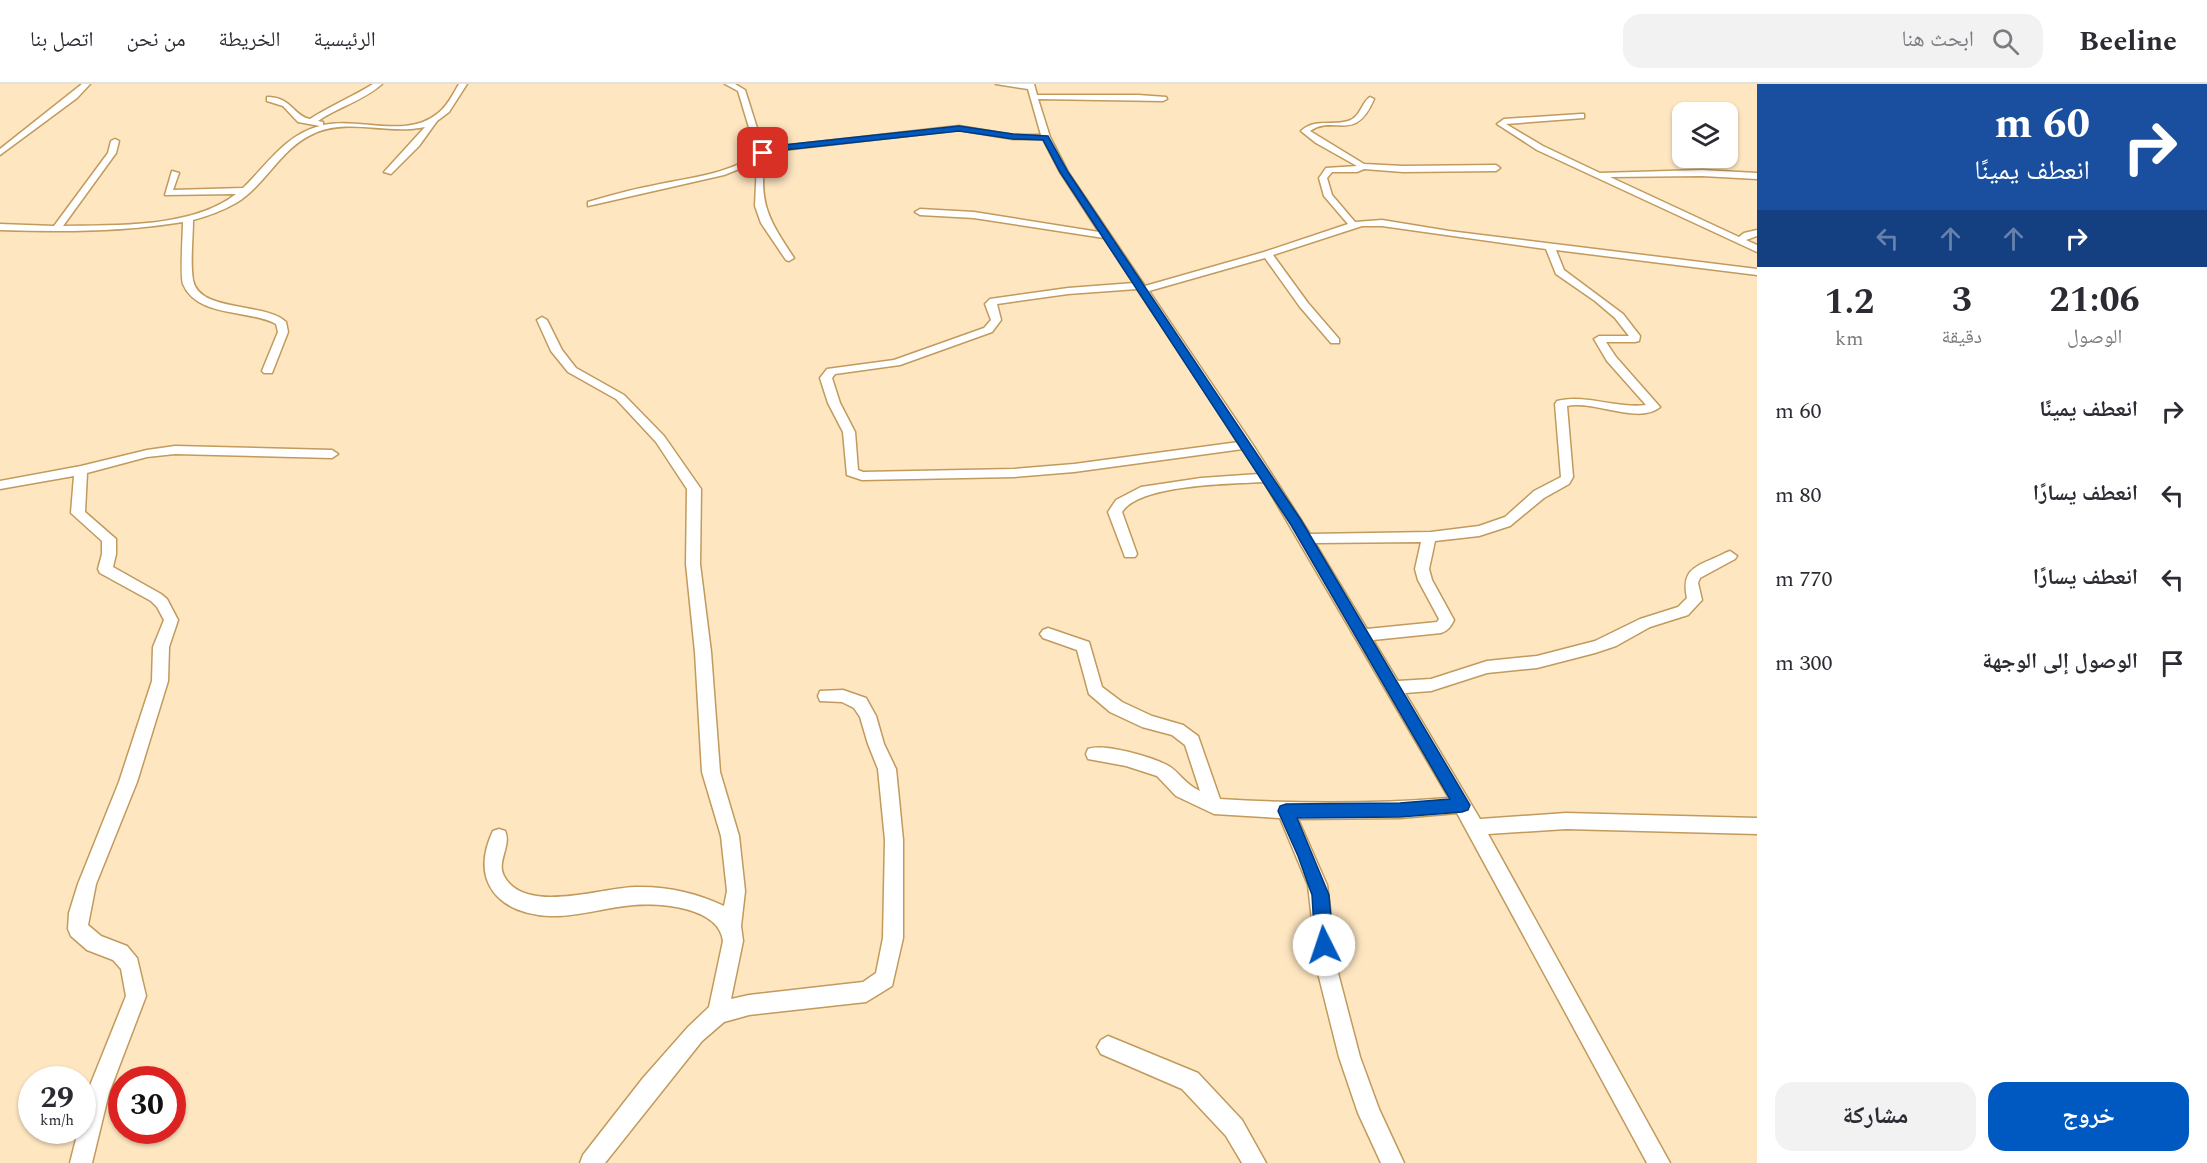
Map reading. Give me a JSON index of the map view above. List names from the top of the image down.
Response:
{
  "page": {
    "header": "Beeline",
    "search": "ابحث هنا",
    "nav": [
      "الرئيسية",
      "الخريطة",
      "من نحن",
      "اتصل بنا"
    ],
    "turn": ["60 m", "انعطف يمينًا"],
    "eta": [
      "21:06",
      "الوصول",
      "3",
      "دقيقة",
      "1.2",
      "km"
    ],
    "list": [
      {
        "name": "انعطف يمينًا",
        "value": "60 m"
      },
      {
        "name": "انعطف يسارًا",
        "value": "80 m"
      },
      {
        "name": "انعطف يسارًا",
        "value": "770 m"
      },
      {
        "name": "الوصول إلى الوجهة",
        "value": "300 m"
      }
    ],
    "speed": "29 km/h",
    "limit": "30",
    "buttons": ["خروج", "مشاركة"]
  }
}
